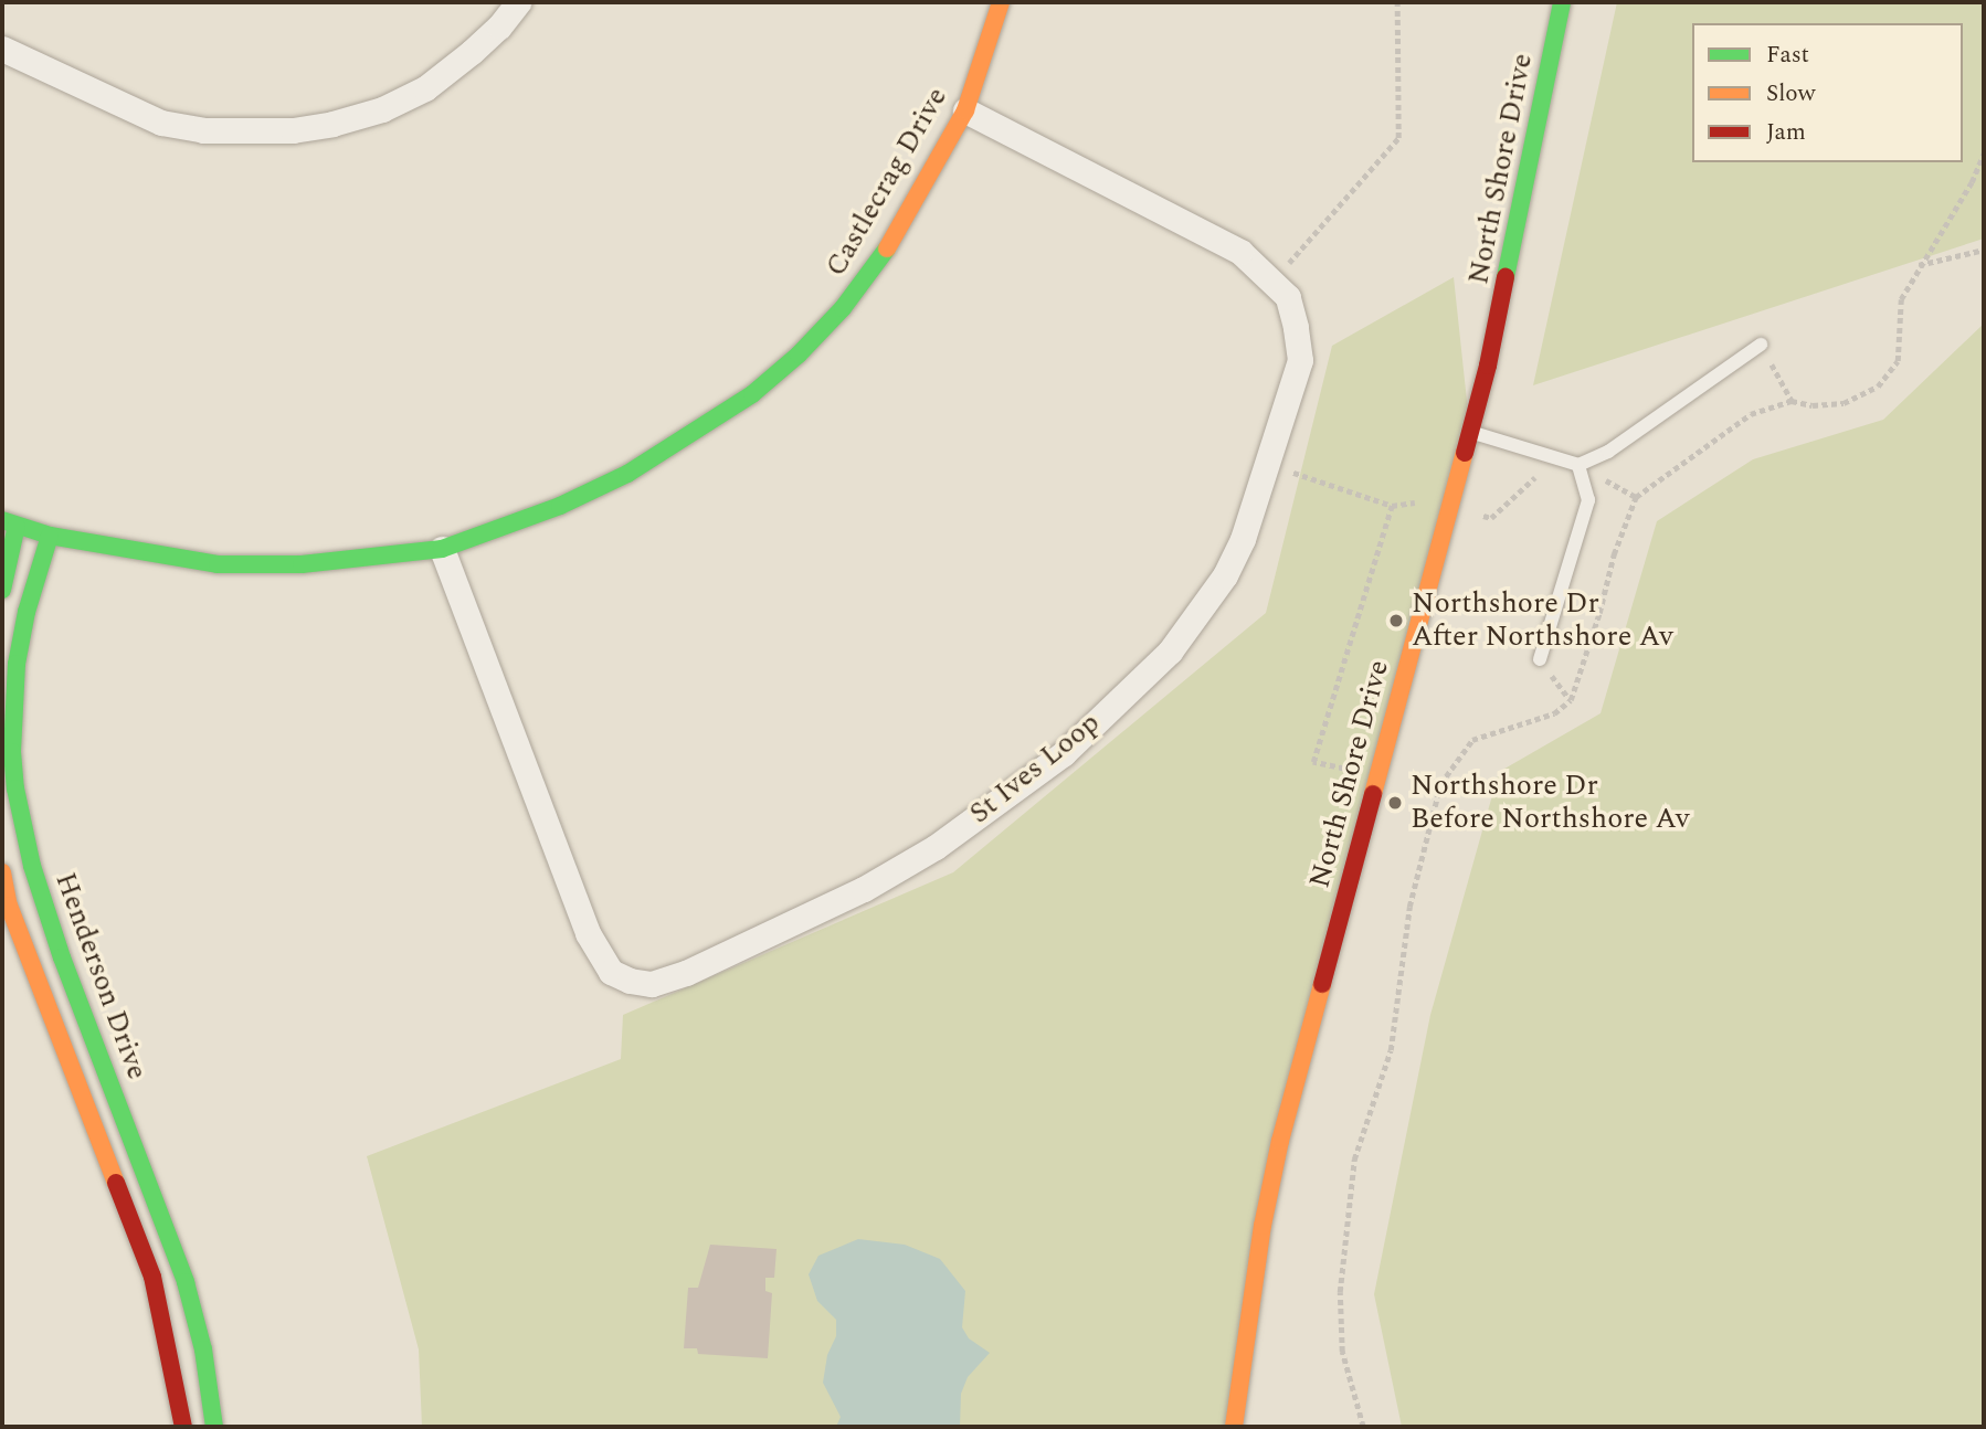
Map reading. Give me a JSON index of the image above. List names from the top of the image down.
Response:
{
  "streets": {
    "street": [
      "North Shore Drive",
      "Castlecrag Drive",
      "St Ives Loop",
      "Henderson Drive"
    ]
  },
  "crossings": [
    ["Castlecrag Drive", "St Ives Loop"],
    ["Castlecrag Drive", "Henderson Drive"]
  ],
  "places": ["Northshore Dr After Northshore Av", "Northshore Dr Before Northshore Av"],
  "legend": ["Fast", "Slow", "Jam"]
}
